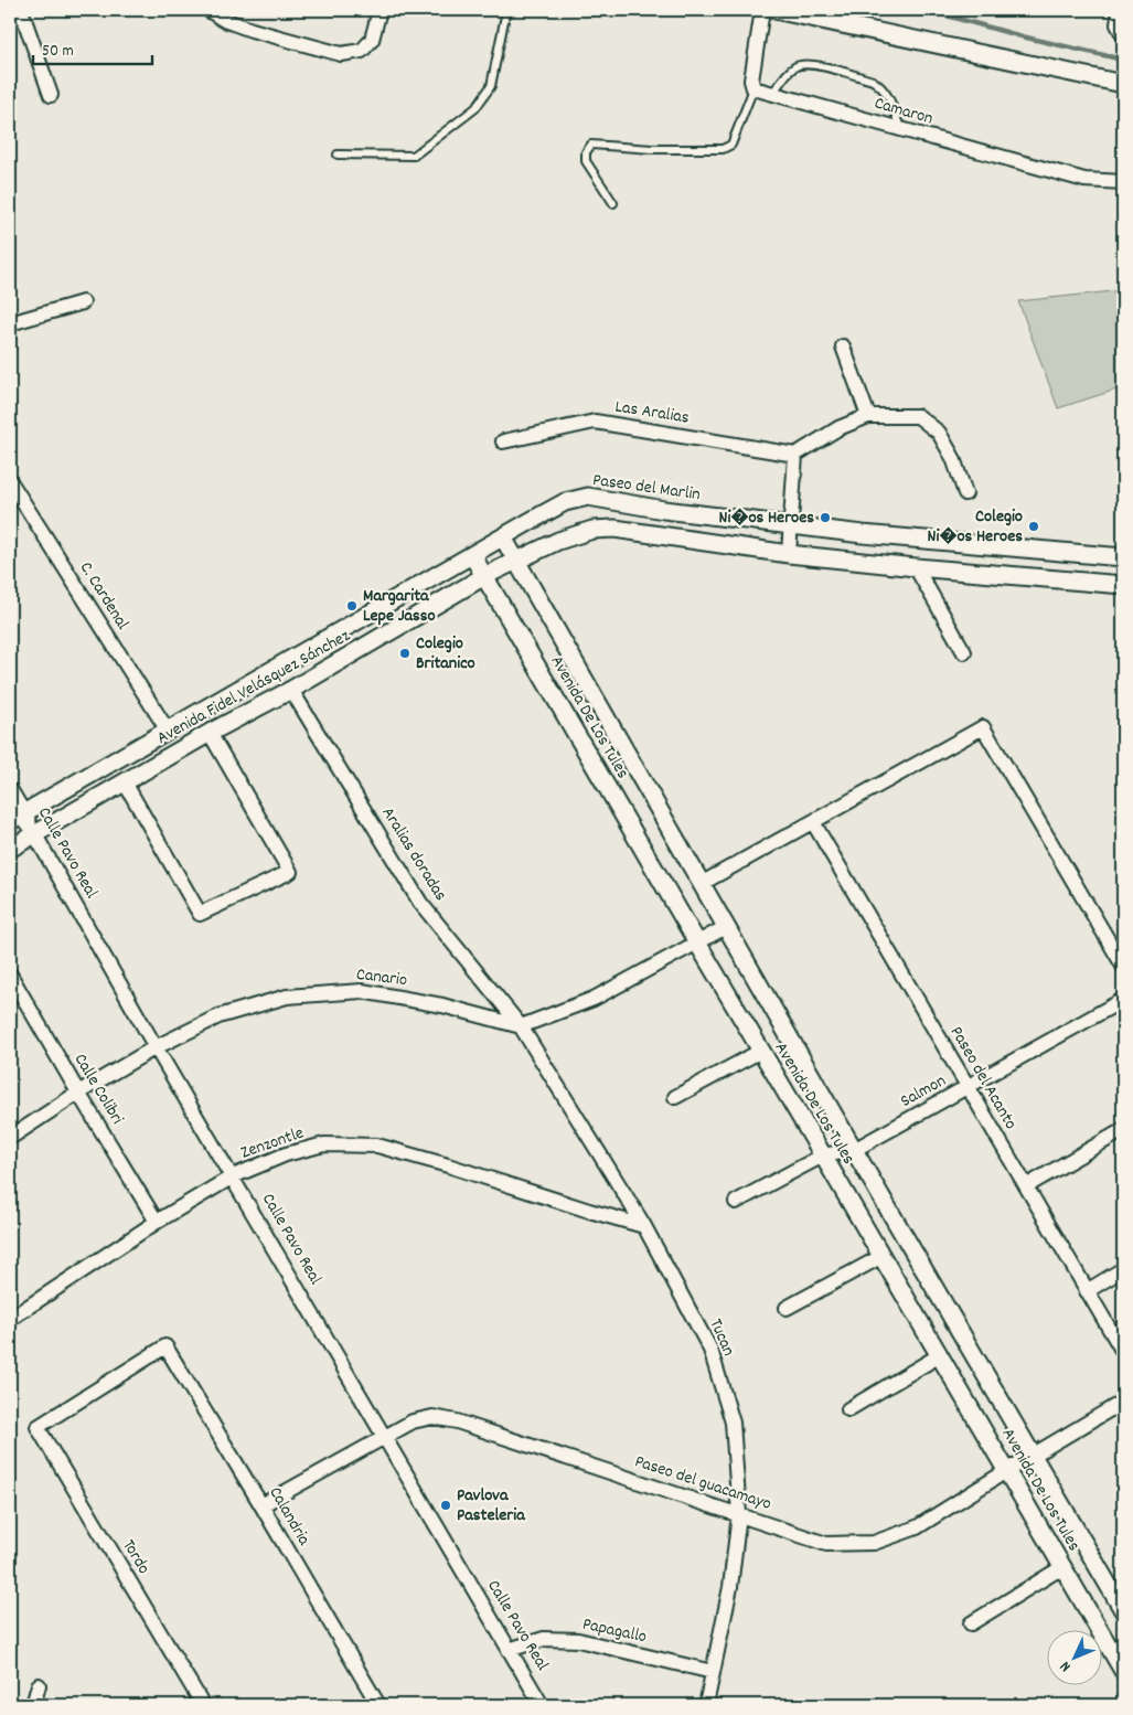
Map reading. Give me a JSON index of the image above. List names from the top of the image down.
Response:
{
  "streets": {
    "street": [
      "Camaron",
      "Las Aralias",
      "Paseo del Marlin",
      "C. Cardenal",
      "Avenida Fidel Velásquez Sánchez",
      "Avenida De Los Tules",
      "Calle Pavo Real",
      "Aralias doradas",
      "Canario",
      "Paseo del Acanto",
      "Calle Colibri",
      "Salmon",
      "Zenzontle",
      "Tucan",
      "Paseo del guacamayo",
      "Calandria",
      "Tordo",
      "Papagallo"
    ]
  },
  "crossings": [
    ["Paseo del Marlin", "Avenida Fidel Velásquez Sánchez"],
    ["Paseo del Marlin", "Avenida De Los Tules"],
    ["C. Cardenal", "Avenida Fidel Velásquez Sánchez"],
    ["Avenida Fidel Velásquez Sánchez", "Avenida De Los Tules"],
    ["Avenida Fidel Velásquez Sánchez", "Calle Pavo Real"],
    ["Avenida Fidel Velásquez Sánchez", "Aralias doradas"],
    ["Avenida De Los Tules", "Salmon"],
    ["Avenida De Los Tules", "Paseo del guacamayo"],
    ["Calle Pavo Real", "Canario"],
    ["Calle Pavo Real", "Zenzontle"],
    ["Calle Pavo Real", "Paseo del guacamayo"],
    ["Calle Pavo Real", "Papagallo"],
    ["Aralias doradas", "Canario"],
    ["Aralias doradas", "Tucan"],
    ["Canario", "Calle Colibri"],
    ["Canario", "Tucan"],
    ["Paseo del Acanto", "Salmon"],
    ["Calle Colibri", "Zenzontle"],
    ["Zenzontle", "Tucan"],
    ["Tucan", "Paseo del guacamayo"],
    ["Tucan", "Papagallo"],
    ["Paseo del guacamayo", "Calandria"],
    ["Calandria", "Tordo"]
  ],
  "places": [
    "Ni�os Heroes",
    "Colegio Ni�os Heroes",
    "Margarita Lepe Jasso",
    "Colegio Britanico",
    "Pavlova Pasteleria"
  ],
  "scale_bar": "50 m",
  "north": "bottom left"
}
